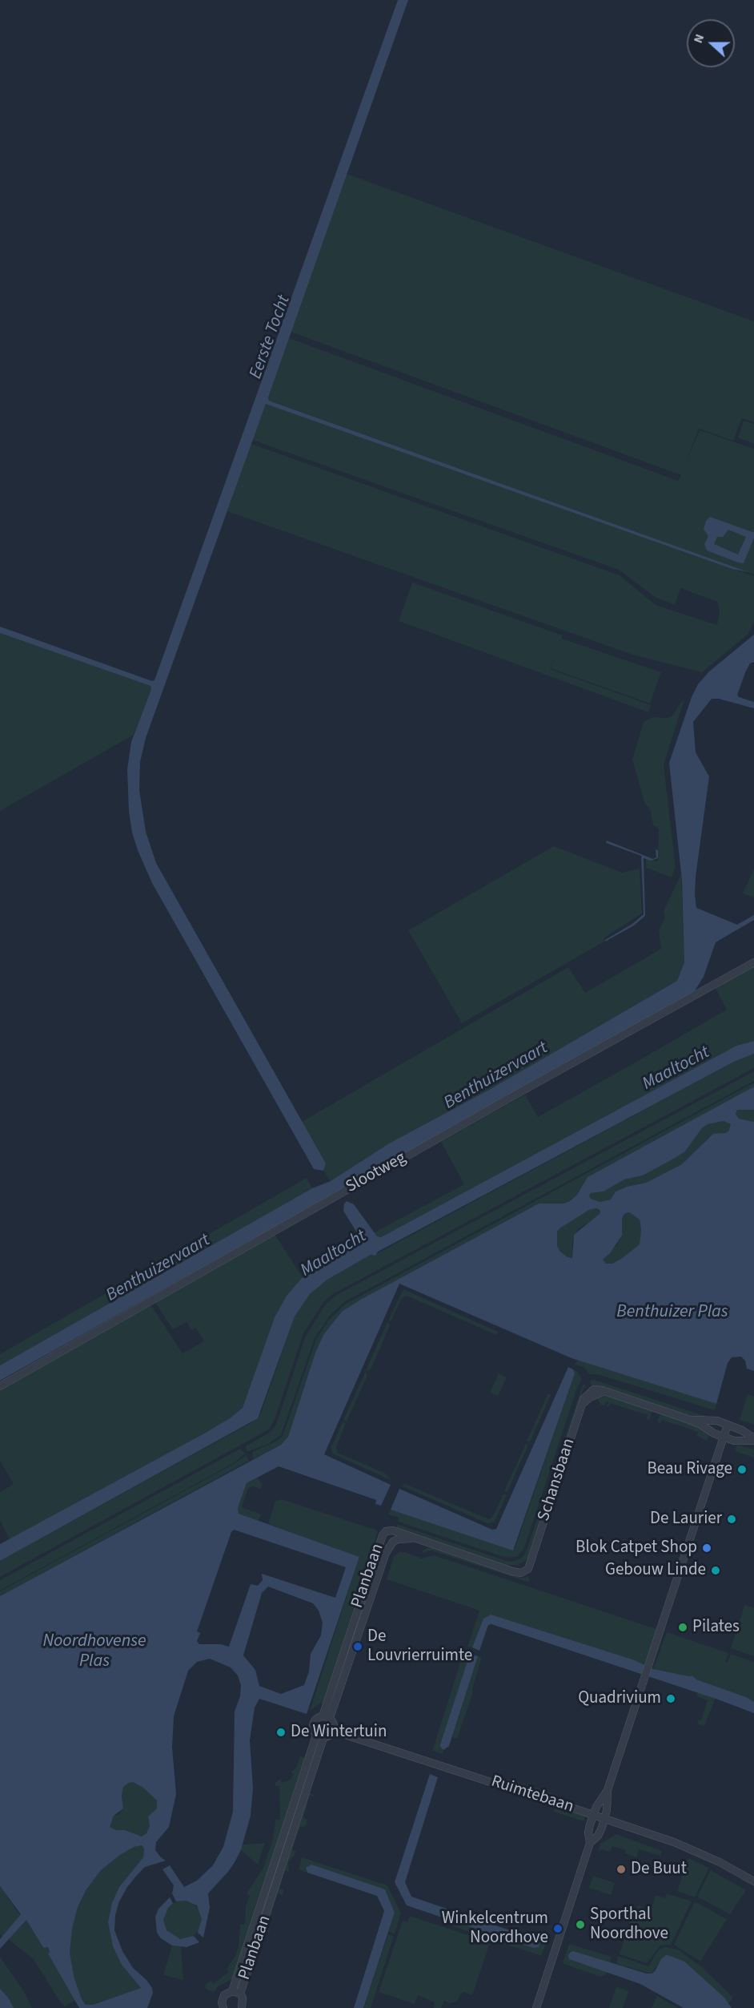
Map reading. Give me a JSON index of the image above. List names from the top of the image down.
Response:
{
  "streets": {
    "street": [
      "Slootweg",
      "Schansbaan",
      "Planbaan",
      "Ruimtebaan"
    ]
  },
  "crossings": [
    ["Schansbaan", "Planbaan"],
    ["Planbaan", "Ruimtebaan"]
  ],
  "water": [
    "Eerste Tocht",
    "Maaltocht",
    "Benthuizervaart",
    "Benthuizer Plas",
    "Noordhovense Plas"
  ],
  "places": [
    "Beau Rivage",
    "De Laurier",
    "Blok Catpet Shop",
    "Gebouw Linde",
    "Pilates",
    "De Louvrierruimte",
    "Quadrivium",
    "De Wintertuin",
    "De Buut",
    "Sporthal Noordhove",
    "Winkelcentrum Noordhove"
  ],
  "north": "left"
}
